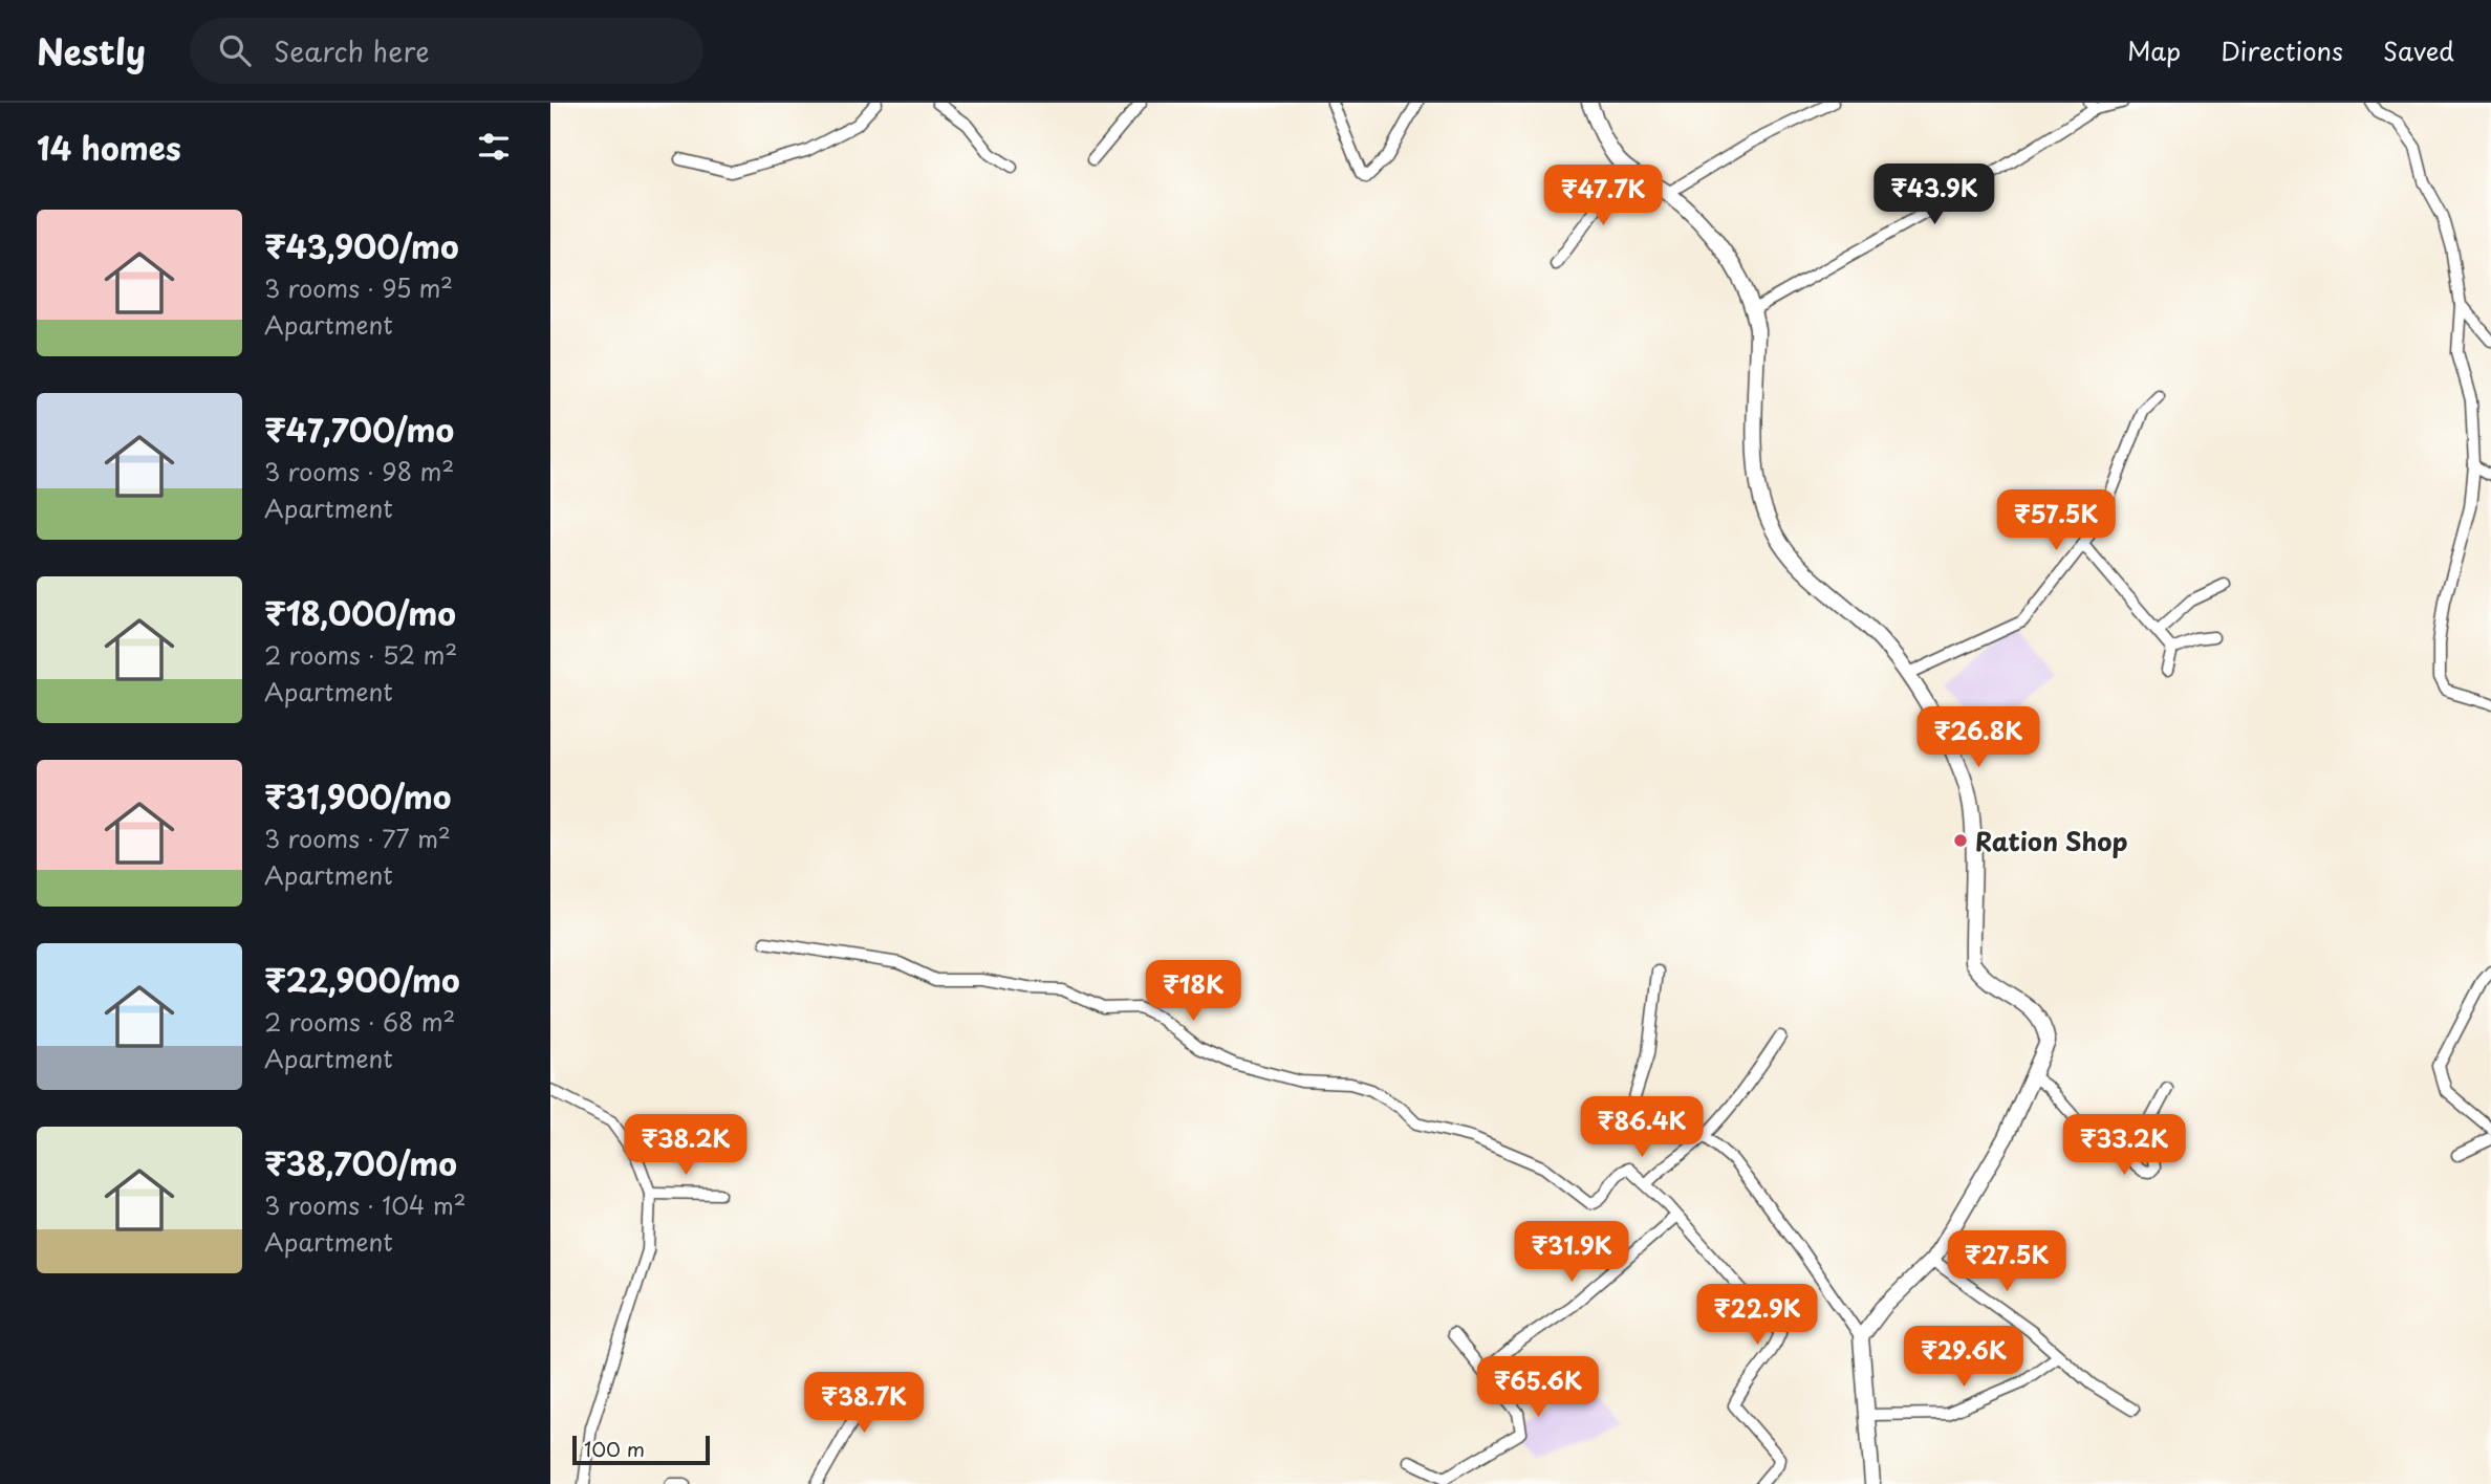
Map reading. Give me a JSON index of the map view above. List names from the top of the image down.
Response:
{
  "places": ["Ration Shop"],
  "scale_bar": "100 m",
  "page": {
    "header": "Nestly",
    "search": "Search here",
    "nav": ["Map", "Directions", "Saved"],
    "heading": "14 homes",
    "price": [
      "₹43.9K",
      "₹47.7K",
      "₹57.5K",
      "₹26.8K",
      "₹18K",
      "₹86.4K",
      "₹38.2K",
      "₹33.2K",
      "₹31.9K",
      "₹27.5K",
      "₹22.9K",
      "₹29.6K",
      "₹65.6K",
      "₹38.7K"
    ],
    "list": [
      {
        "name": "₹43,900/mo",
        "note": "3 rooms · 95 m² · Apartment"
      },
      {
        "name": "₹47,700/mo",
        "note": "3 rooms · 98 m² · Apartment"
      },
      {
        "name": "₹18,000/mo",
        "note": "2 rooms · 52 m² · Apartment"
      },
      {
        "name": "₹31,900/mo",
        "note": "3 rooms · 77 m² · Apartment"
      },
      {
        "name": "₹22,900/mo",
        "note": "2 rooms · 68 m² · Apartment"
      },
      {
        "name": "₹38,700/mo",
        "note": "3 rooms · 104 m² · Apartment"
      }
    ],
    "scale": "100 m"
  }
}
